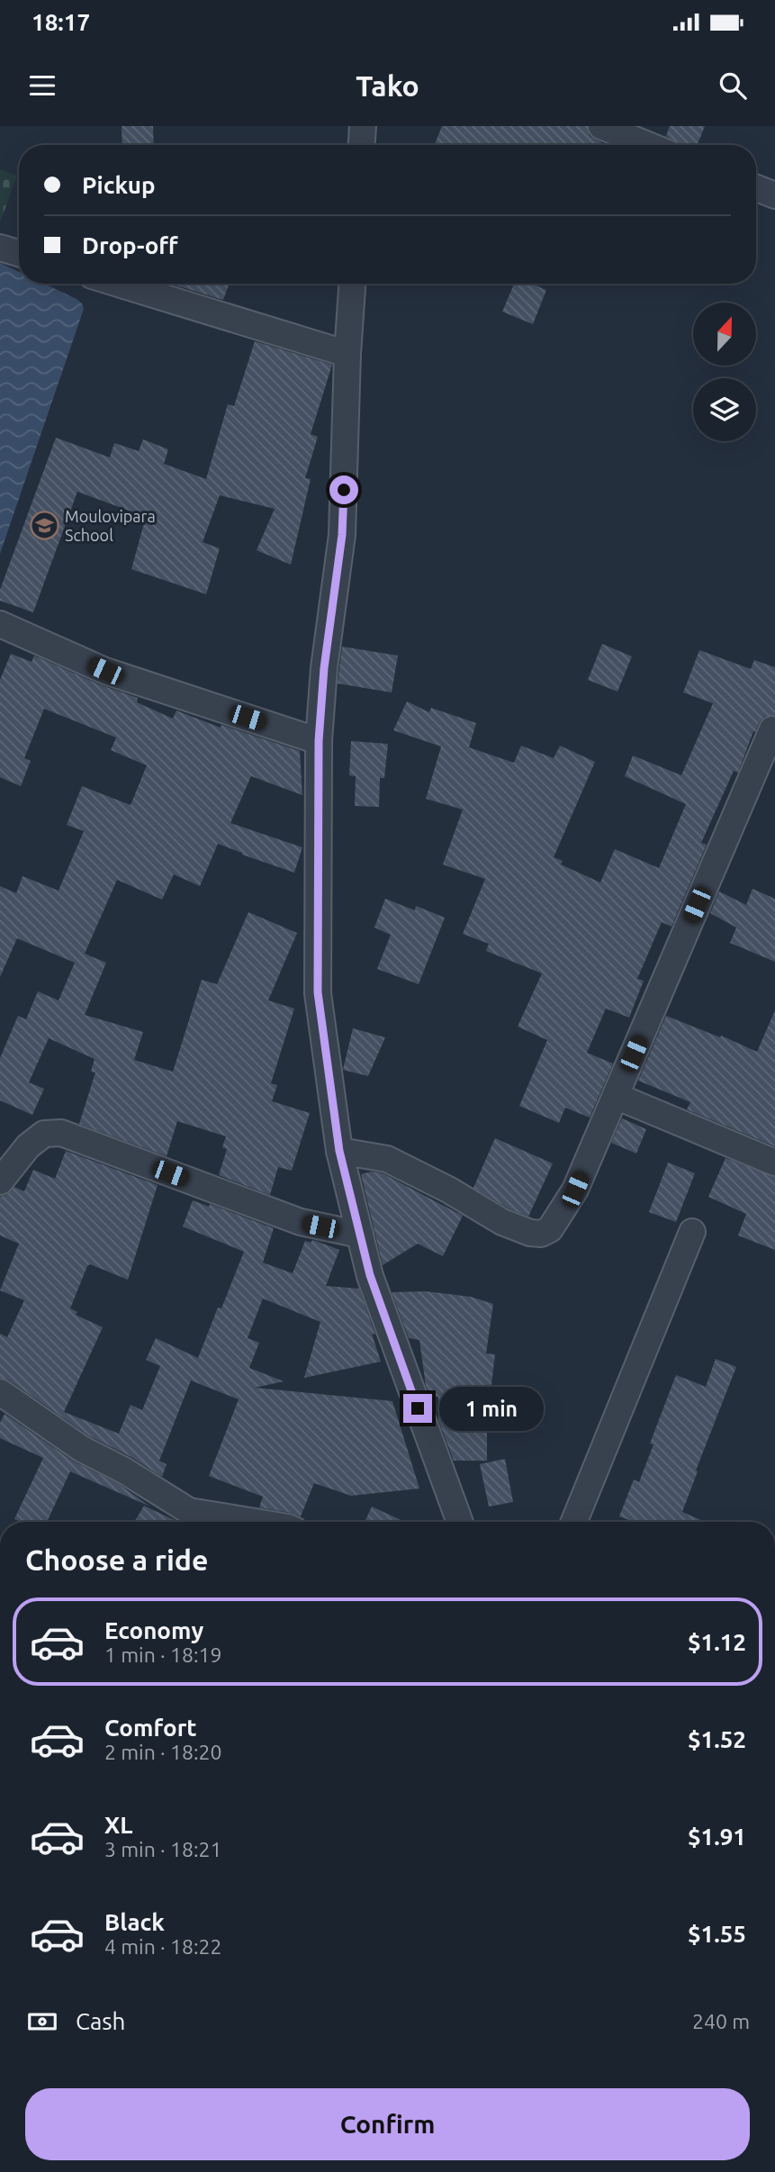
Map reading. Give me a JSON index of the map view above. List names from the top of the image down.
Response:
{
  "places": {
    "school or university": ["Moulovipara School"]
  },
  "north": "top",
  "page": {
    "status": "18:17",
    "header": "Tako",
    "banner": ["Pickup", "Drop-off"],
    "bubble": "1 min",
    "heading": "Choose a ride",
    "list": [
      {
        "name": "Economy",
        "note": "1 min · 18:19",
        "value": "$1.12"
      },
      {
        "name": "Comfort",
        "note": "2 min · 18:20",
        "value": "$1.52"
      },
      {
        "name": "XL",
        "note": "3 min · 18:21",
        "value": "$1.91"
      },
      {
        "name": "Black",
        "note": "4 min · 18:22",
        "value": "$1.55"
      }
    ],
    "pay": ["Cash", "240 m"],
    "buttons": "Confirm"
  }
}
